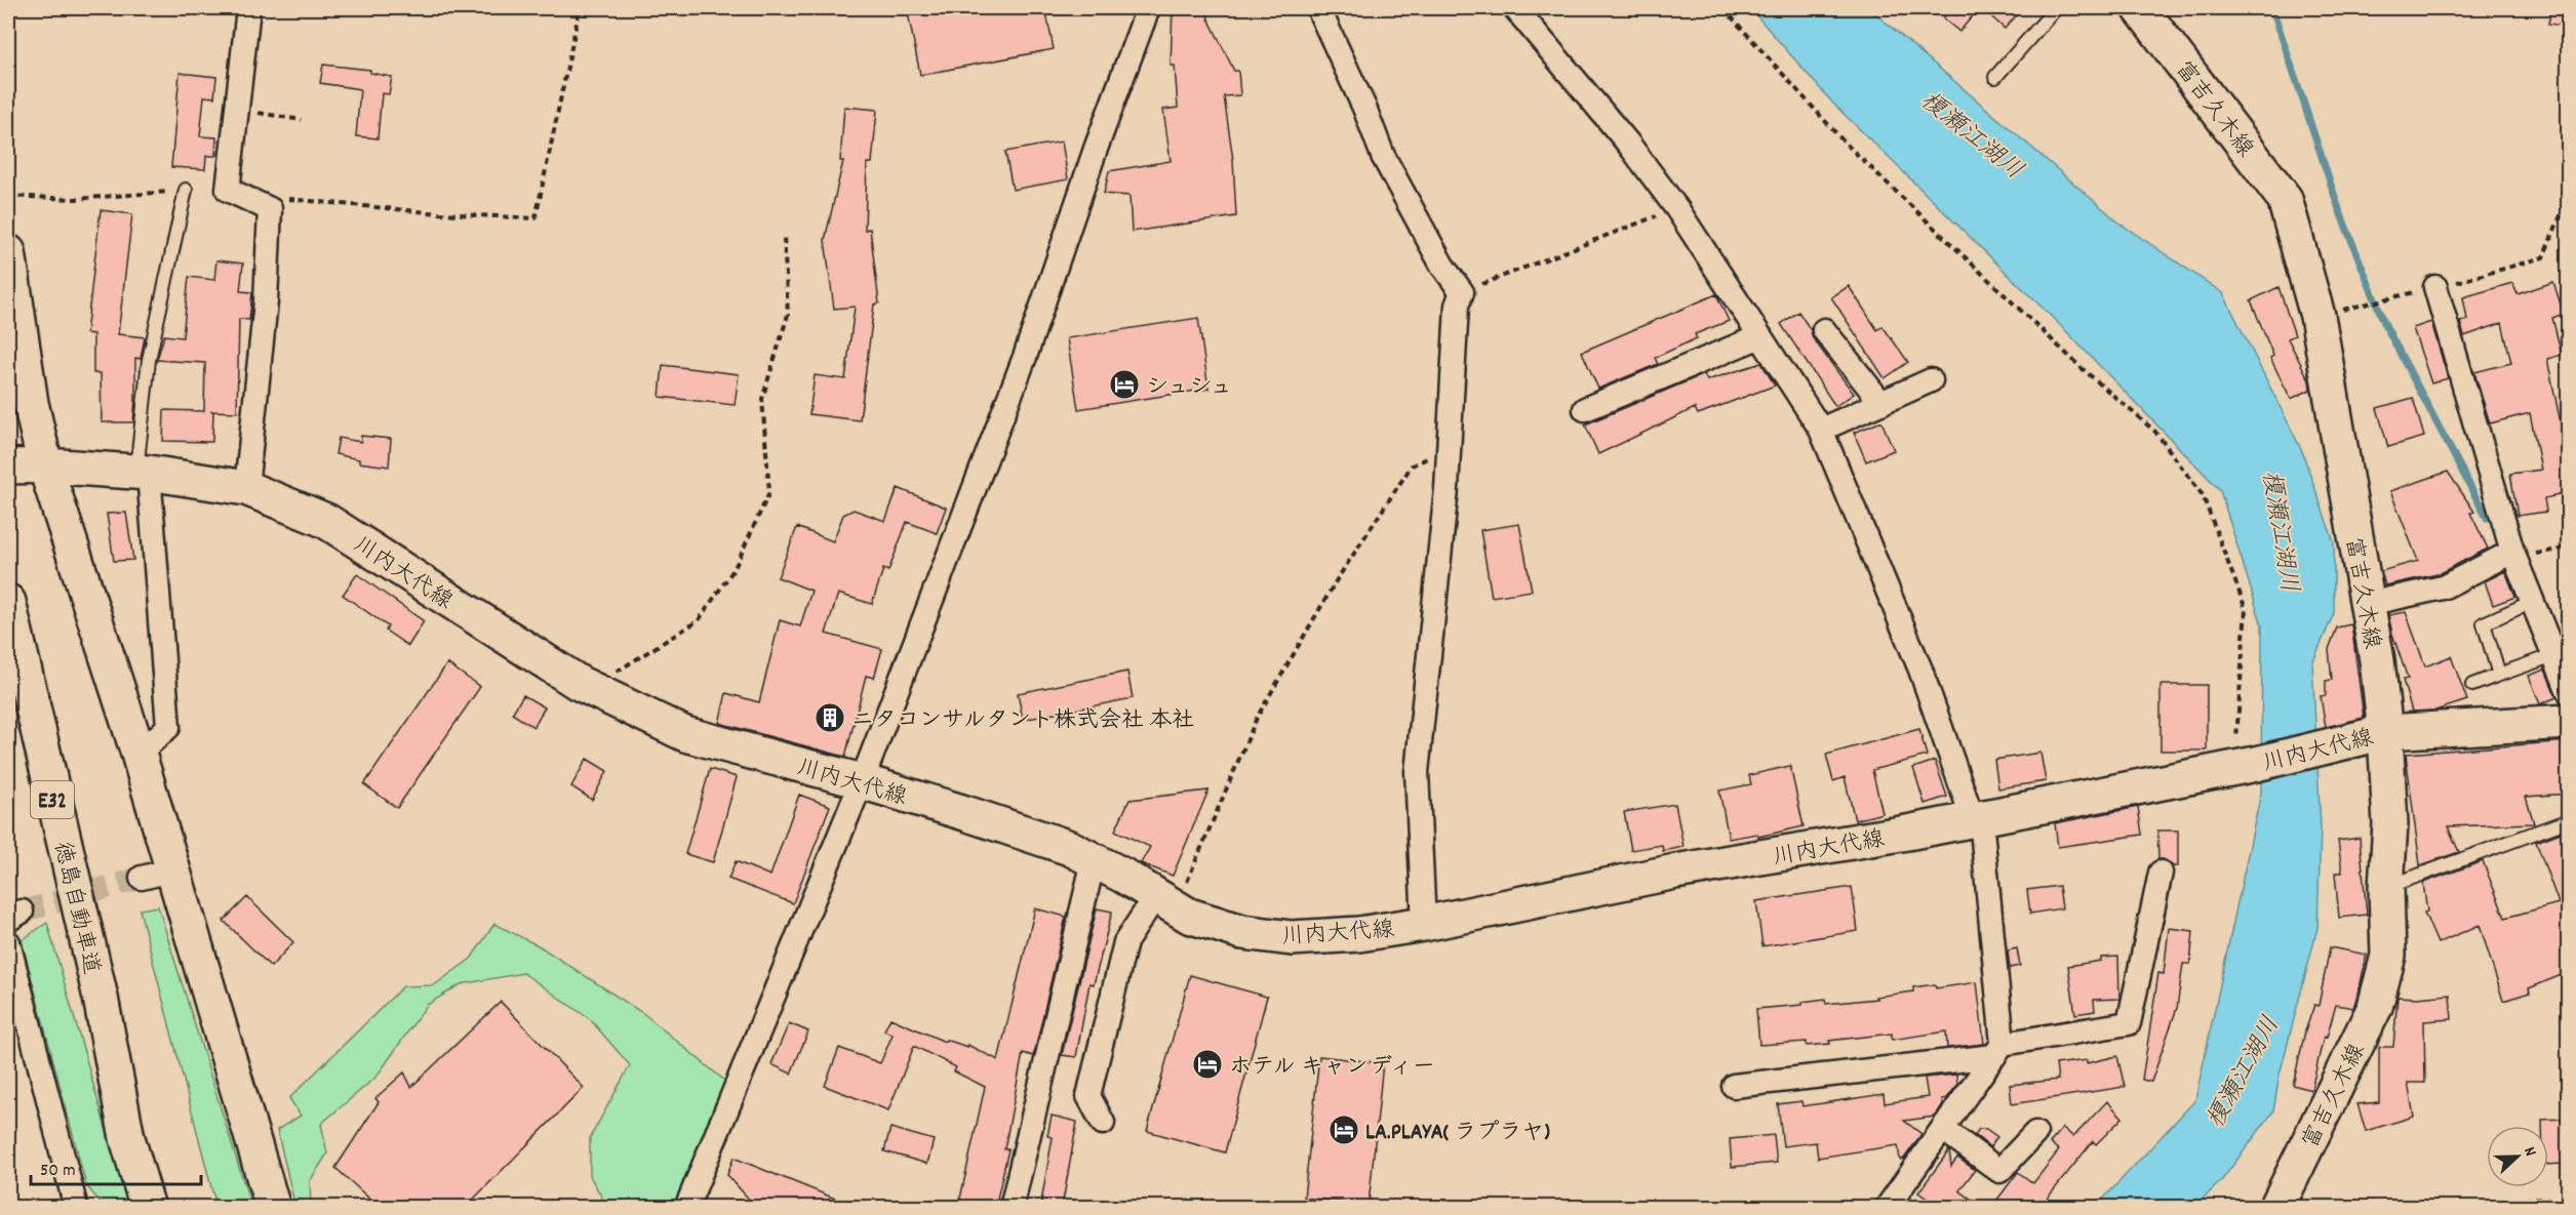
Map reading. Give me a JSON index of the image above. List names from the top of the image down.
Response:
{
  "streets": {
    "main road": [
      "富吉久木線",
      "川内大代線",
      "E32",
      "徳島自動車道"
    ]
  },
  "crossings": [
    ["富吉久木線", "川内大代線"]
  ],
  "water": ["榎瀬江湖川"],
  "places": {
    "hotel": ["シュシュ", "ホテル キャンディー", "LA.PLAYA( ラプラヤ)"],
    "building": ["ニタコンサルタント株式会社 本社"]
  },
  "scale_bar": "50 m",
  "north": "right"
}
